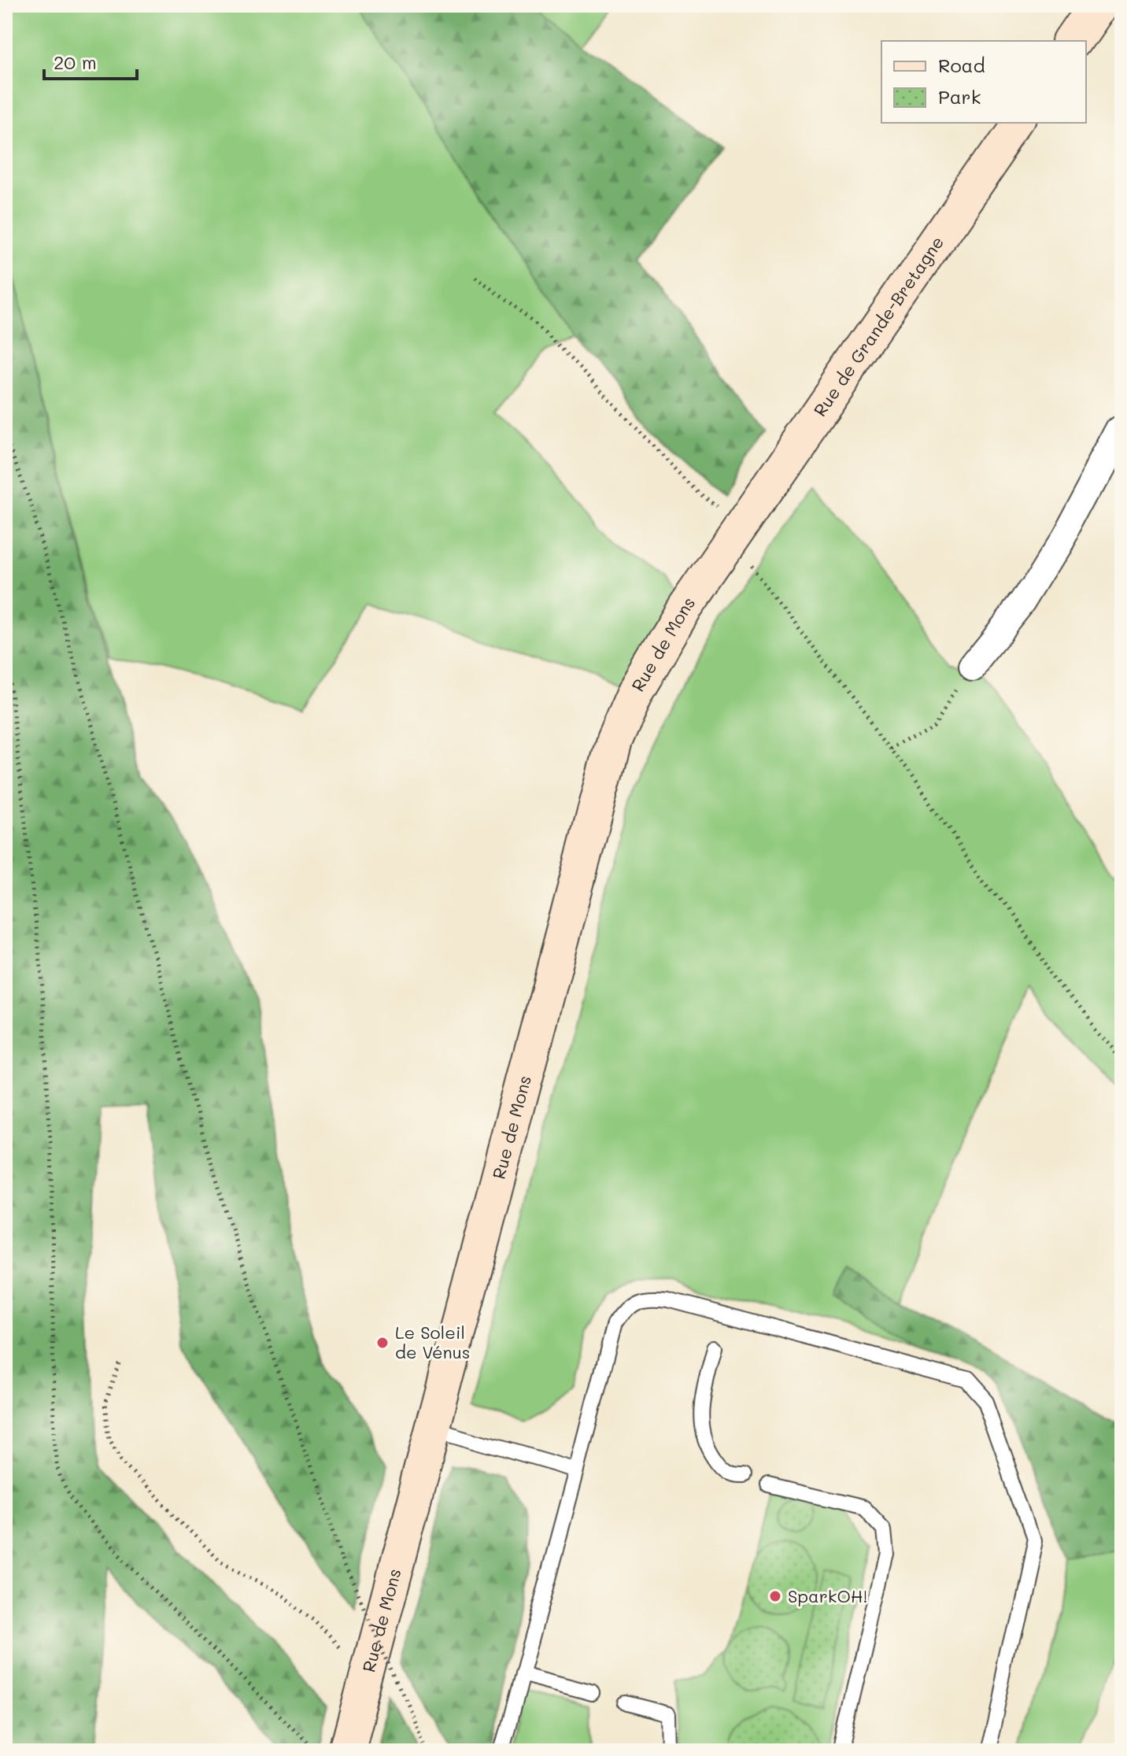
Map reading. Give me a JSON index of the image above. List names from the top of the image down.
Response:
{
  "streets": {
    "main road": ["Rue de Grande-Bretagne", "Rue de Mons"]
  },
  "crossings": [
    ["Rue de Grande-Bretagne", "Rue de Mons"]
  ],
  "places": ["Le Soleil de Vénus", "SparkOH!"],
  "legend": ["Road", "Park"],
  "scale_bar": "20 m"
}
